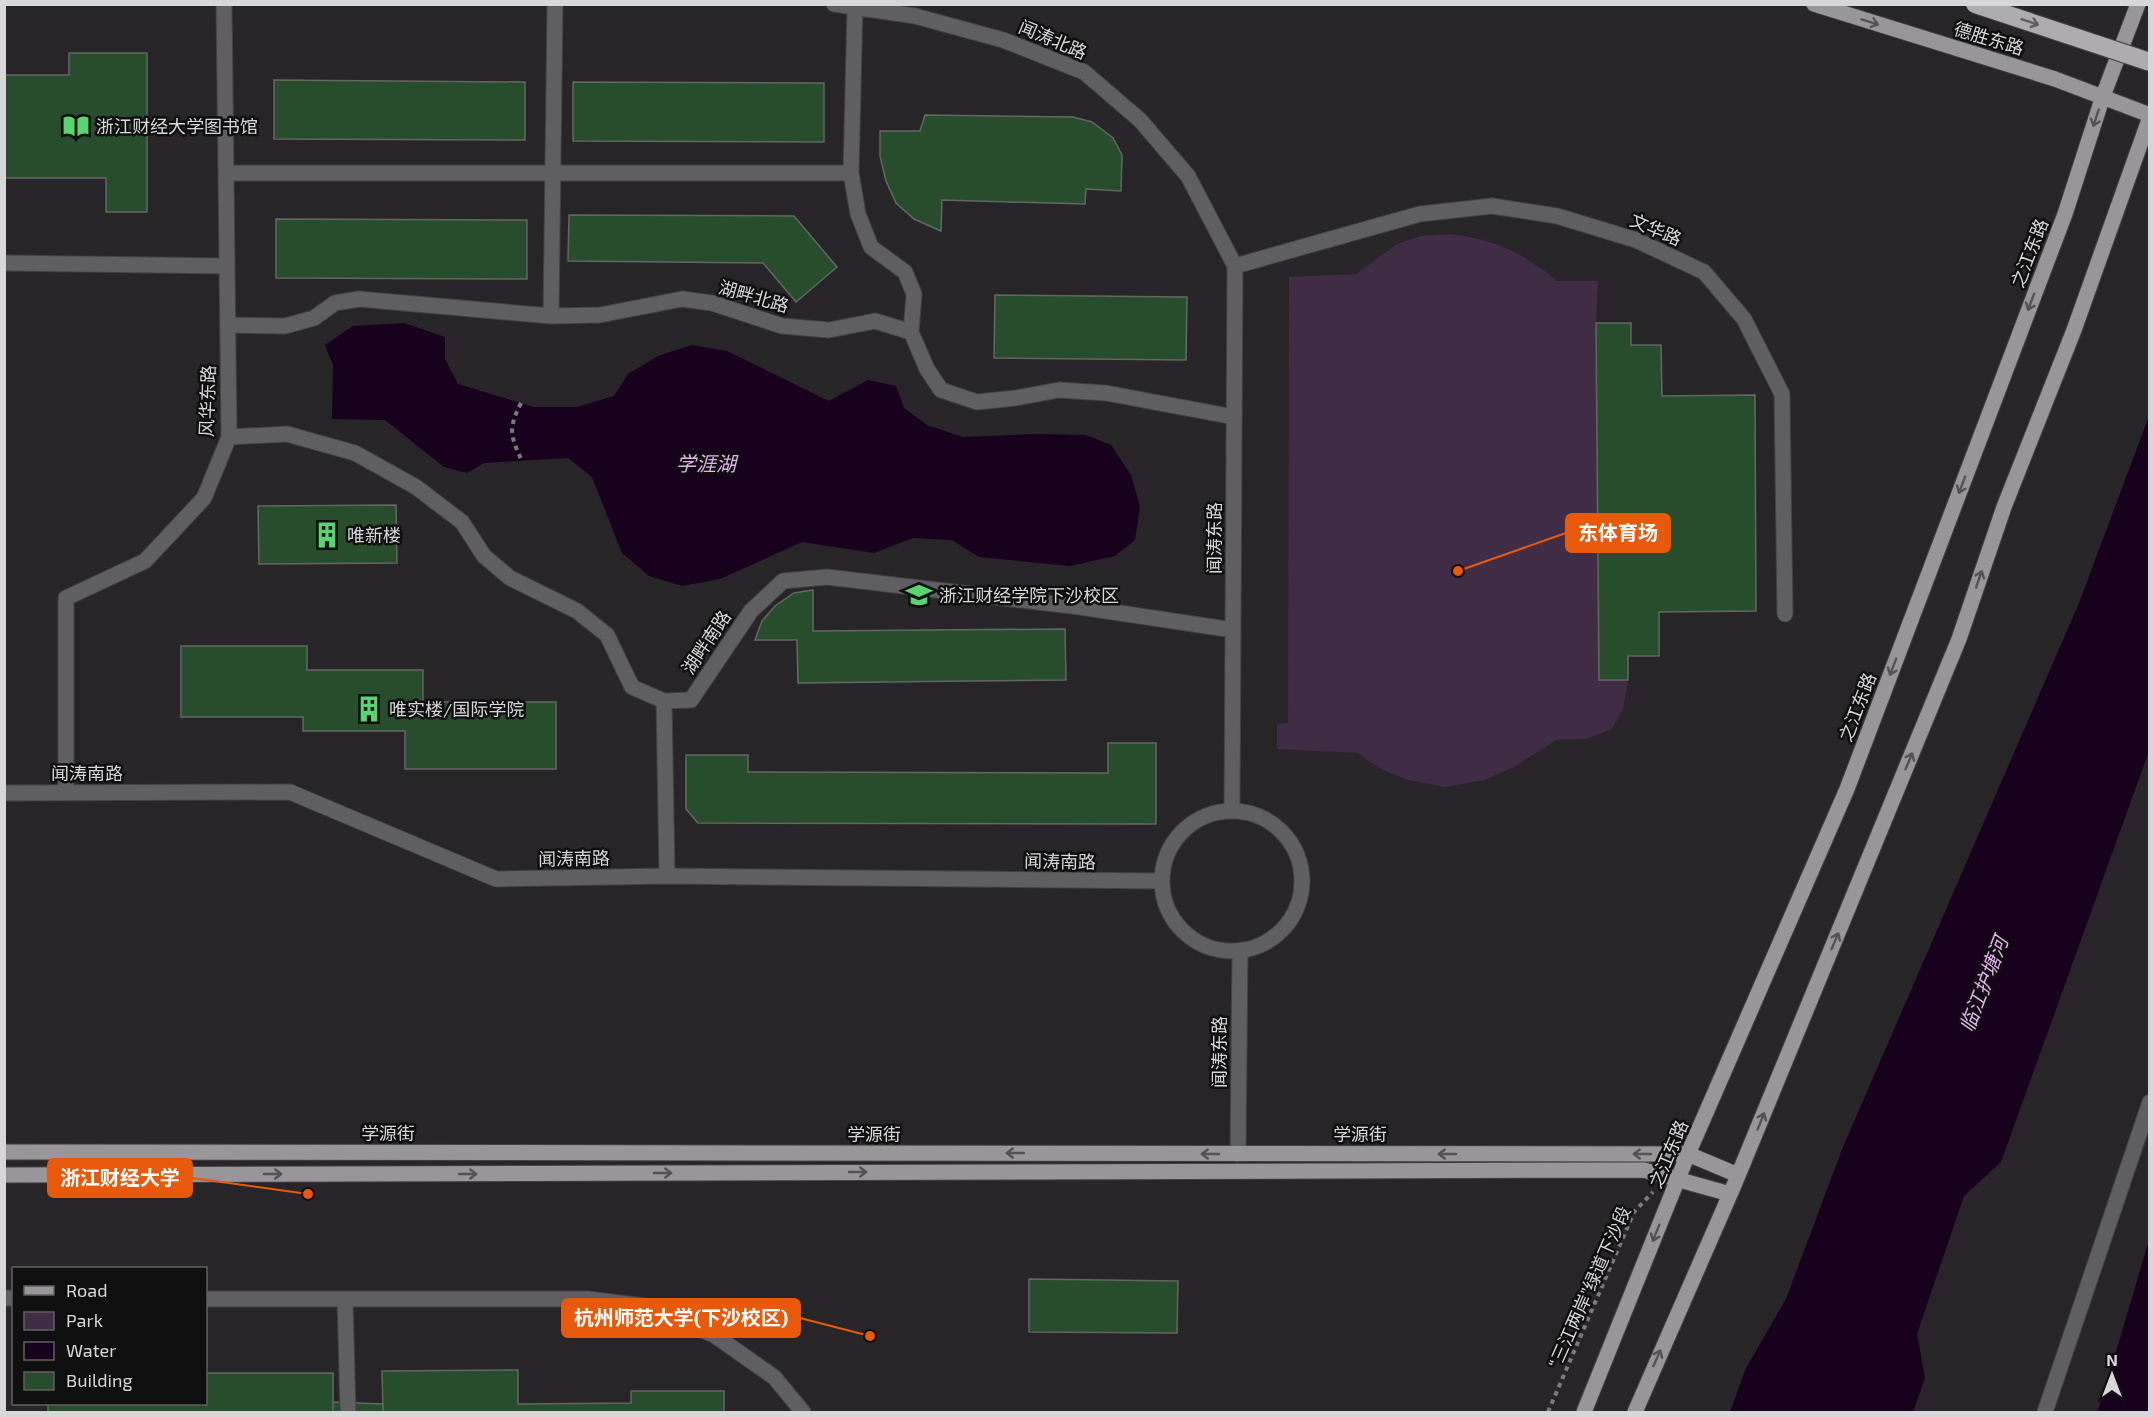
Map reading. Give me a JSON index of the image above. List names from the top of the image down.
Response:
{
  "streets": {
    "main road": ["德胜东路", "之江东路", "学源街"],
    "street": [
      "闻涛北路",
      "文华路",
      "湖畔北路",
      "风华东路",
      "闻涛东路",
      "湖畔南路",
      "闻涛南路"
    ],
    "path": ["“三江两岸”绿道下沙段"]
  },
  "crossings": [
    ["德胜东路", "之江东路"],
    ["闻涛北路", "文华路"],
    ["闻涛北路", "闻涛东路"],
    ["文华路", "闻涛东路"],
    ["之江东路", "学源街"],
    ["之江东路", "“三江两岸”绿道下沙段"],
    ["湖畔北路", "风华东路"],
    ["风华东路", "闻涛南路"],
    ["闻涛东路", "湖畔南路"],
    ["闻涛东路", "闻涛南路"],
    ["闻涛东路", "学源街"]
  ],
  "one_way": ["德胜东路"],
  "water": ["学涯湖", "临江护塘河"],
  "places": {
    "library": ["浙江财经大学图书馆"],
    "building": ["唯新楼", "唯实楼/国际学院"],
    "other": ["东体育场", "浙江财经大学", "杭州师范大学(下沙校区)"],
    "school or university": ["浙江财经学院下沙校区"]
  },
  "legend": [
    "Road",
    "Park",
    "Water",
    "Building"
  ],
  "north": "top"
}
